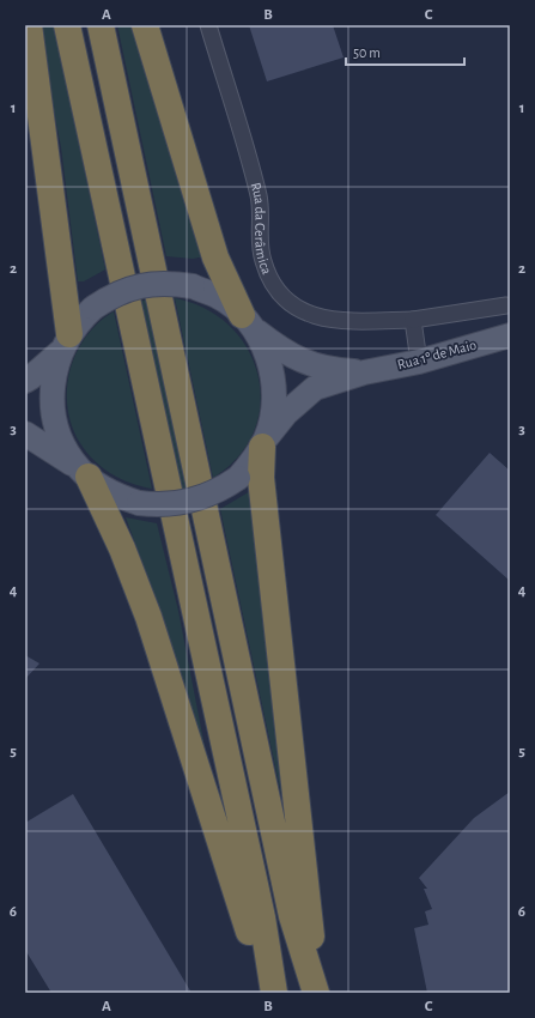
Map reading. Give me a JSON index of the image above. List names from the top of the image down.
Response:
{
  "streets": {
    "main road": ["Rua 1º de Maio"],
    "street": ["Rua da Cerâmica"]
  },
  "scale_bar": "50 m",
  "grid": {
    "columns": ["A", "B", "C"],
    "rows": [
      "1",
      "2",
      "3",
      "4",
      "5",
      "6"
    ]
  }
}
